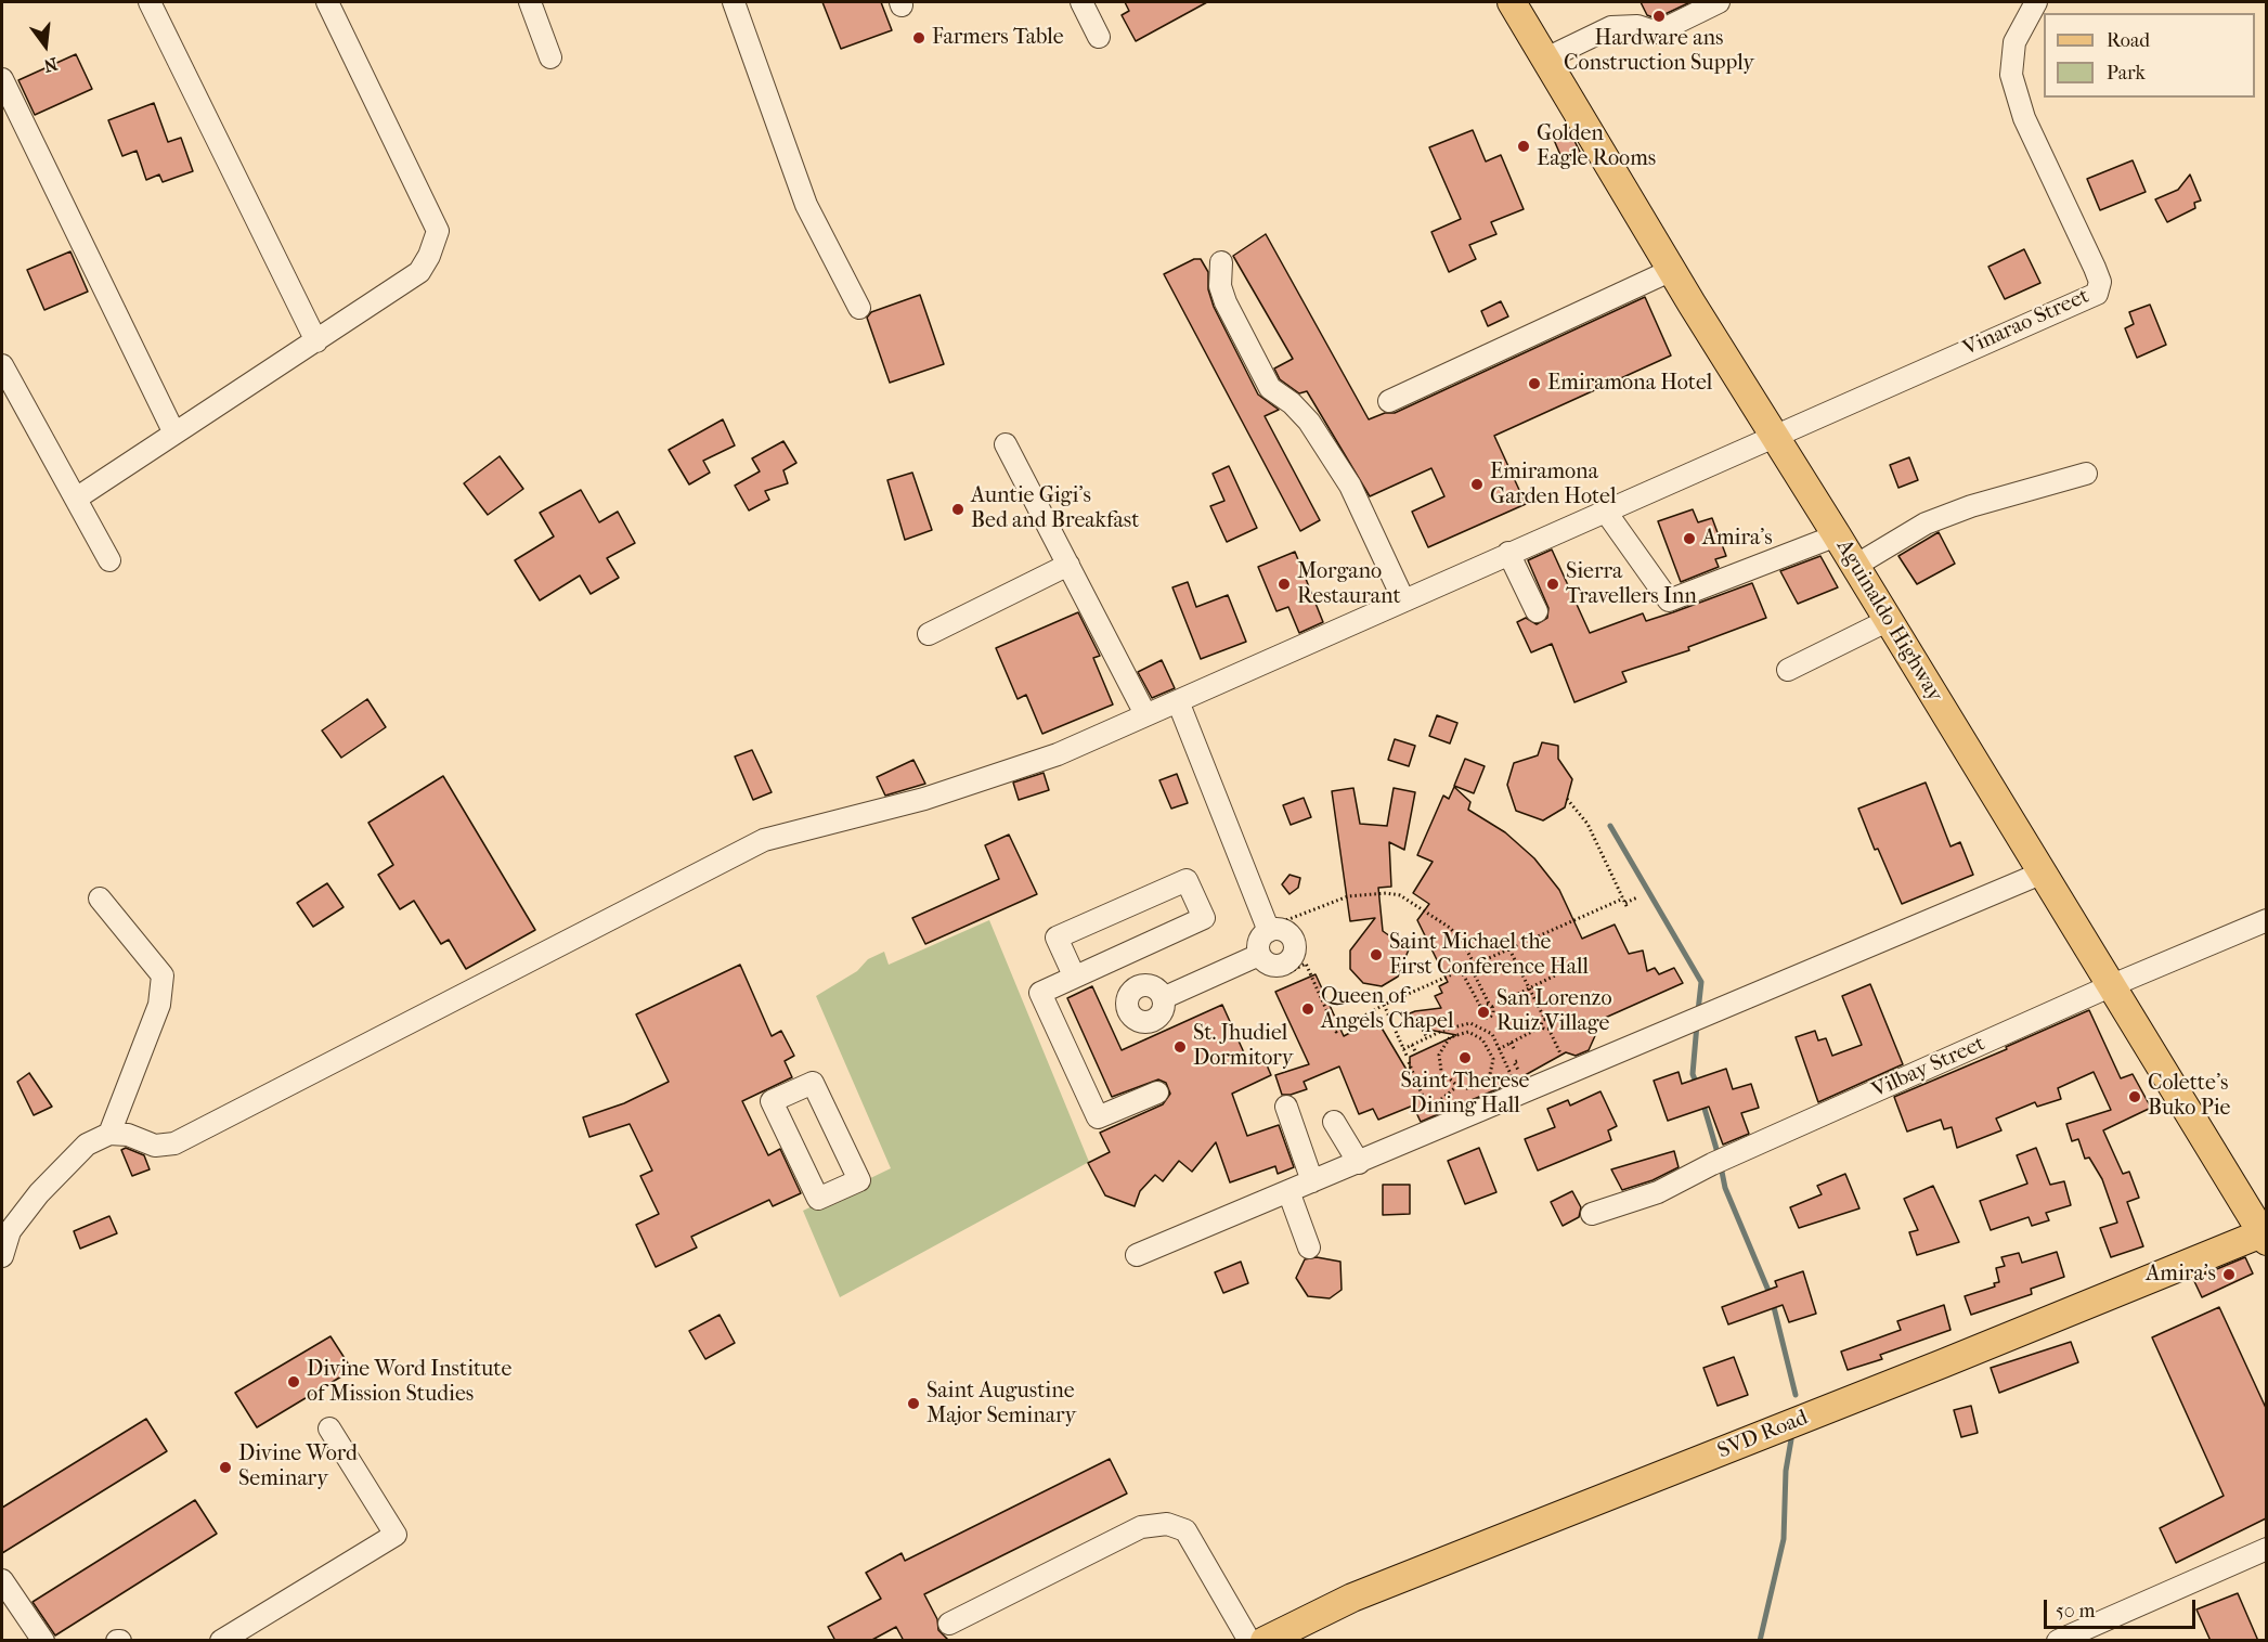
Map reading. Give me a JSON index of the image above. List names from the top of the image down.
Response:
{
  "streets": {
    "main road": ["Aguinaldo Highway", "SVD Road"],
    "street": ["Vinarao Street", "Vilbay Street"]
  },
  "crossings": [
    ["Vinarao Street", "Aguinaldo Highway"],
    ["Aguinaldo Highway", "Vilbay Street"],
    ["Aguinaldo Highway", "SVD Road"]
  ],
  "places": [
    "Hardware ans Construction Supply",
    "Farmers Table",
    "Golden Eagle Rooms",
    "Emiramona Hotel",
    "Emiramona Garden Hotel",
    "Auntie Gigi's Bed and Breakfast",
    "Amira’s",
    "Morgano Restaurant",
    "Sierra Travellers Inn",
    "Saint Michael the First Conference Hall",
    "Queen of Angels Chapel",
    "San Lorenzo Ruiz Village",
    "St. Jhudiel Dormitory",
    "Saint Therese Dining Hall",
    "Colette's Buko Pie",
    "Amira's",
    "Divine Word Institute of Mission Studies",
    "Saint Augustine Major Seminary",
    "Divine Word Seminary"
  ],
  "legend": ["Road", "Park"],
  "scale_bar": "50 m",
  "north": "bottom"
}
